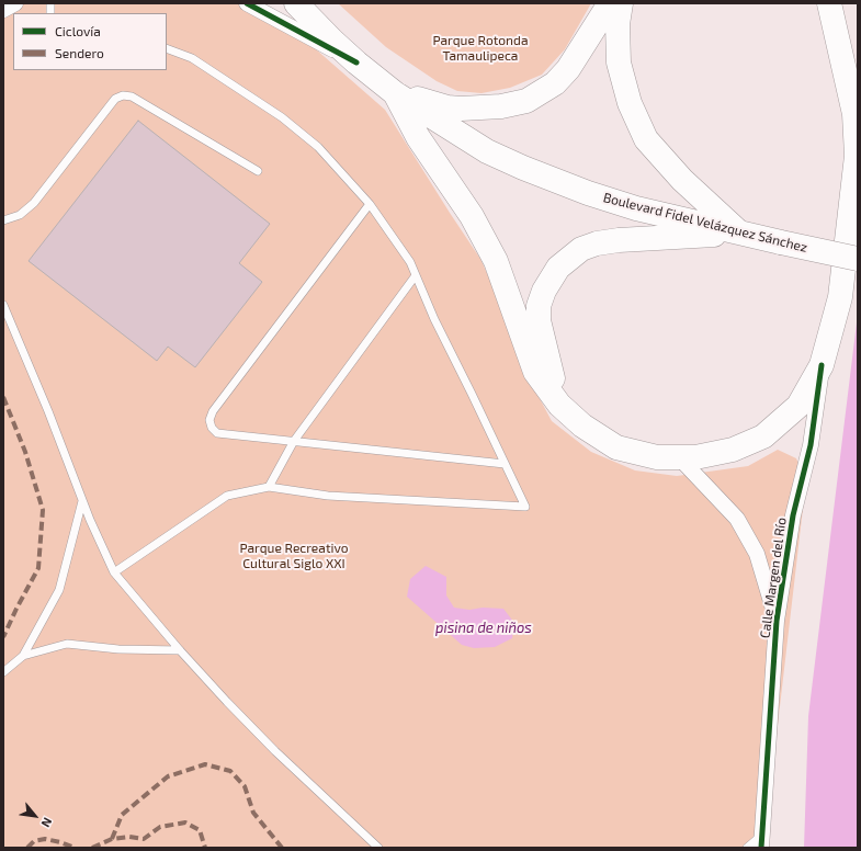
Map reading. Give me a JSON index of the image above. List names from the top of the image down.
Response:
{
  "streets": {
    "main road": ["Boulevard Fidel Velázquez Sánchez"],
    "street": ["Calle Margen del Río"]
  },
  "water": ["pisina de niños"],
  "parks": ["Parque Rotonda Tamaulipeca", "Parque Recreativo Cultural Siglo XXI"],
  "legend": ["Ciclovía", "Sendero"],
  "north": "bottom right"
}
